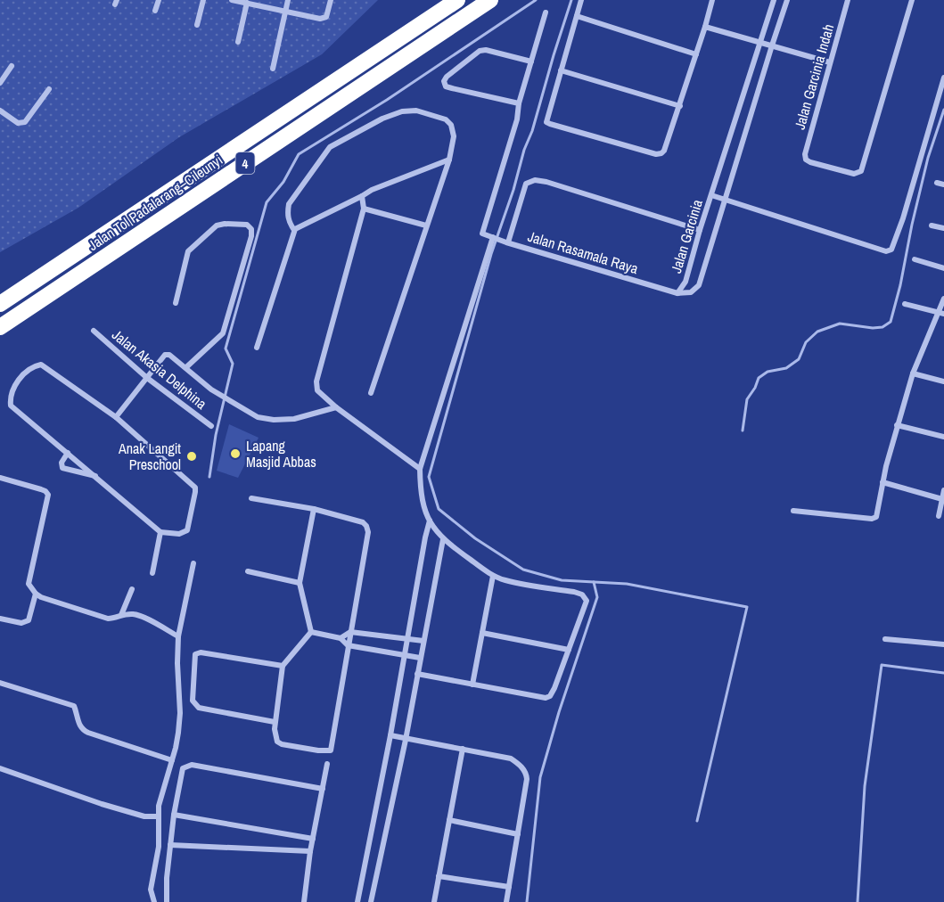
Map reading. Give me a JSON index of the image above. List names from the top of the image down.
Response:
{
  "streets": {
    "highway": ["4", "Jalan Tol Padalarang–Cileunyi"],
    "street": [
      "Jalan Garcinia Indah",
      "Jalan Garcinia",
      "Jalan Rasamala Raya",
      "Jalan Akasia Delphina"
    ]
  },
  "crossings": [
    ["Jalan Garcinia", "Jalan Rasamala Raya"]
  ],
  "places": ["Lapang Masjid Abbas", "Anak Langit Preschool"]
}
